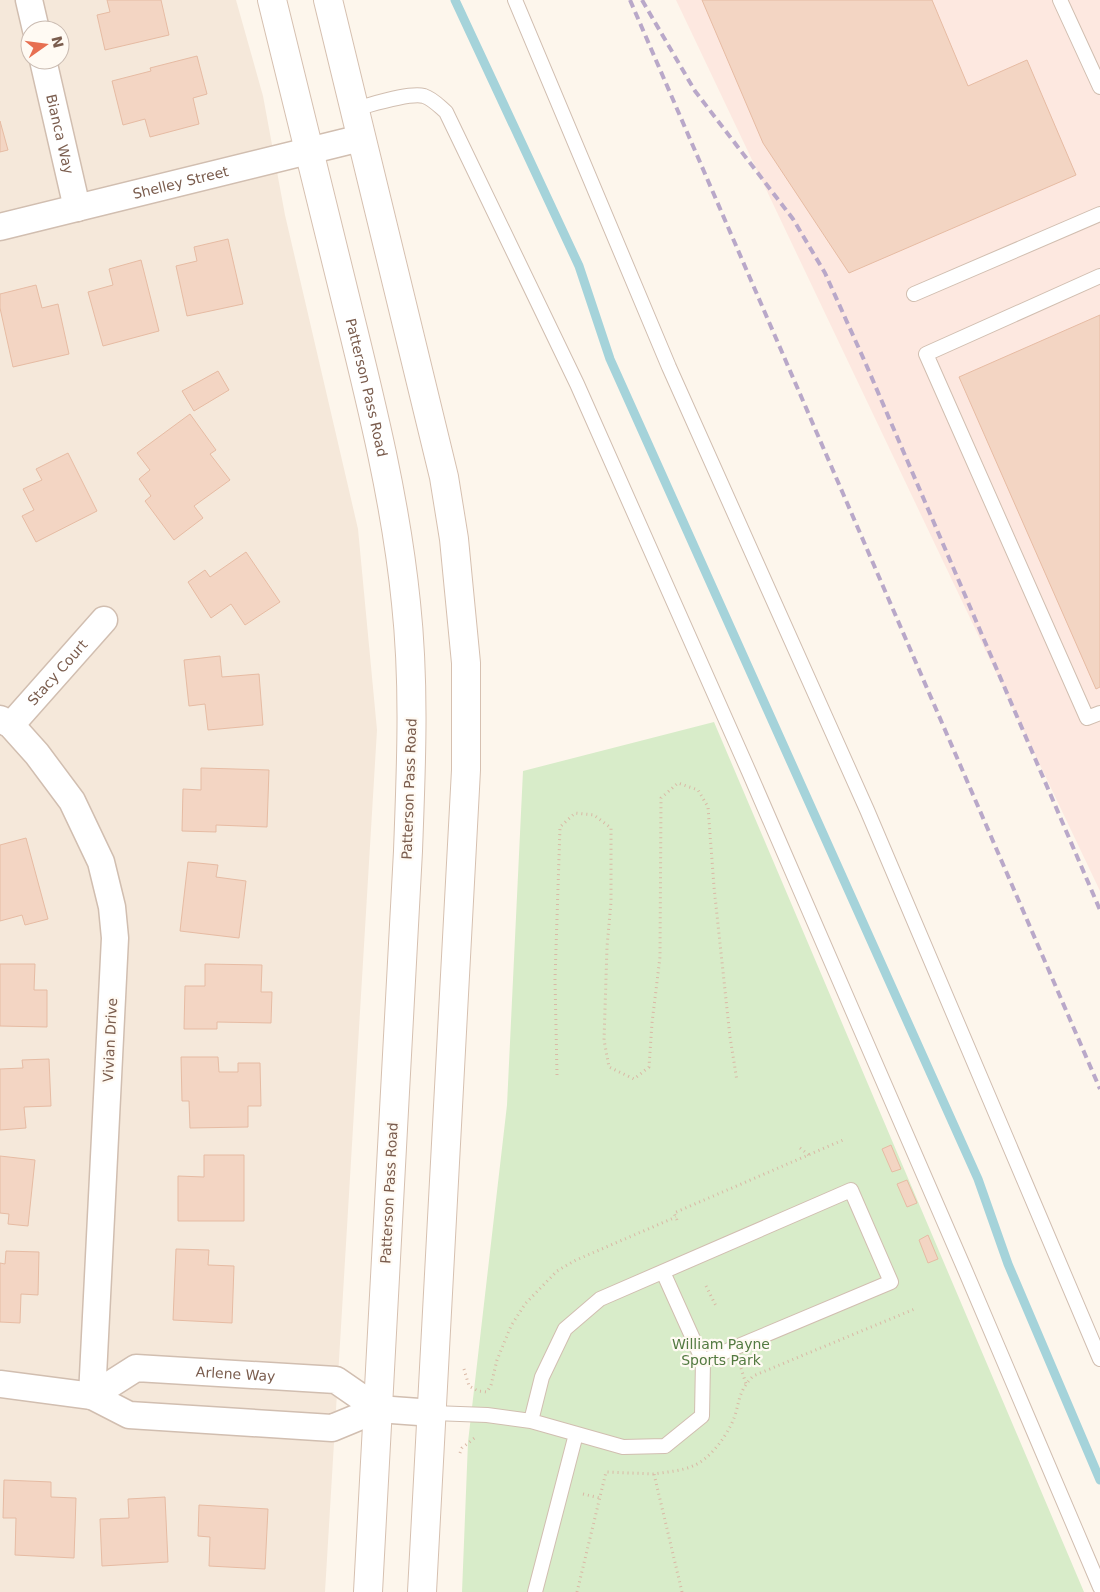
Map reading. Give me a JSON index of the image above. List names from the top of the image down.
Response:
{
  "streets": {
    "main road": ["Patterson Pass Road"],
    "street": [
      "Bianca Way",
      "Shelley Street",
      "Stacy Court",
      "Vivian Drive",
      "Arlene Way"
    ]
  },
  "crossings": [
    ["Bianca Way", "Shelley Street"],
    ["Shelley Street", "Patterson Pass Road"],
    ["Patterson Pass Road", "Arlene Way"],
    ["Stacy Court", "Vivian Drive"],
    ["Vivian Drive", "Arlene Way"]
  ],
  "parks": ["William Payne Sports Park"],
  "north": "right"
}
